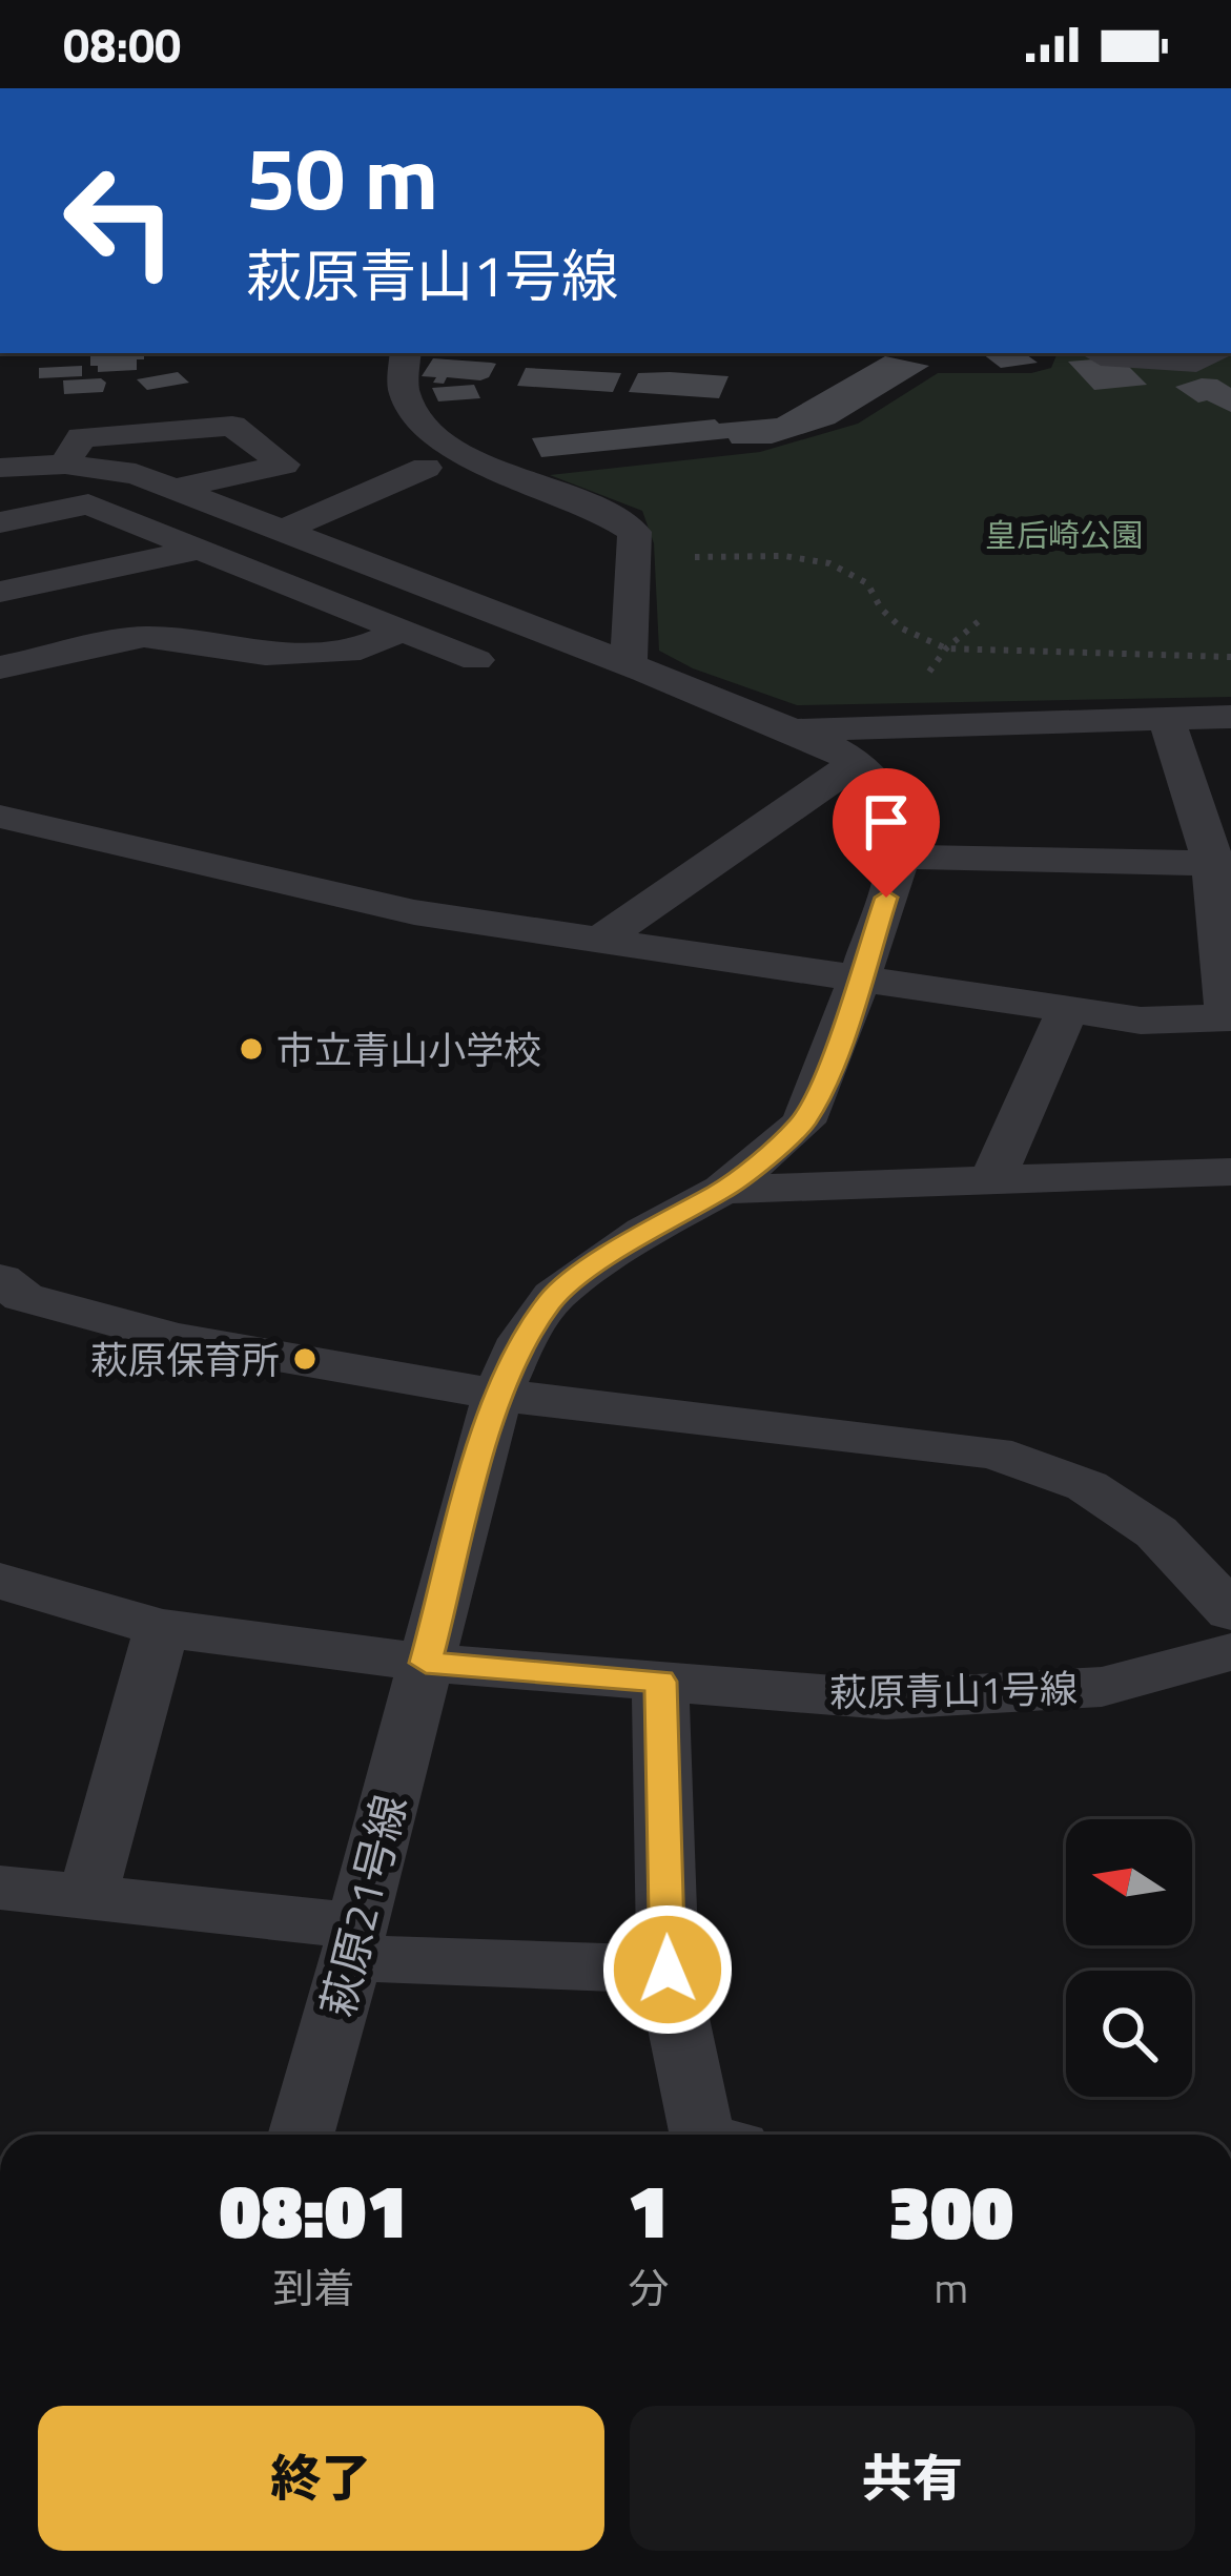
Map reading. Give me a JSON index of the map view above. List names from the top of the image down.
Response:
{
  "streets": {
    "street": ["萩原青山1号線", "萩原21号線"]
  },
  "crossings": [
    ["萩原青山1号線", "萩原21号線"]
  ],
  "parks": ["皇后崎公園"],
  "places": ["市立青山小学校", "萩原保育所"],
  "north": "left",
  "page": {
    "status": "08:00",
    "turn": ["50 m", "萩原青山1号線"],
    "eta": [
      "08:01",
      "到着",
      "1",
      "分",
      "300",
      "m"
    ],
    "buttons": ["終了", "共有"]
  }
}
